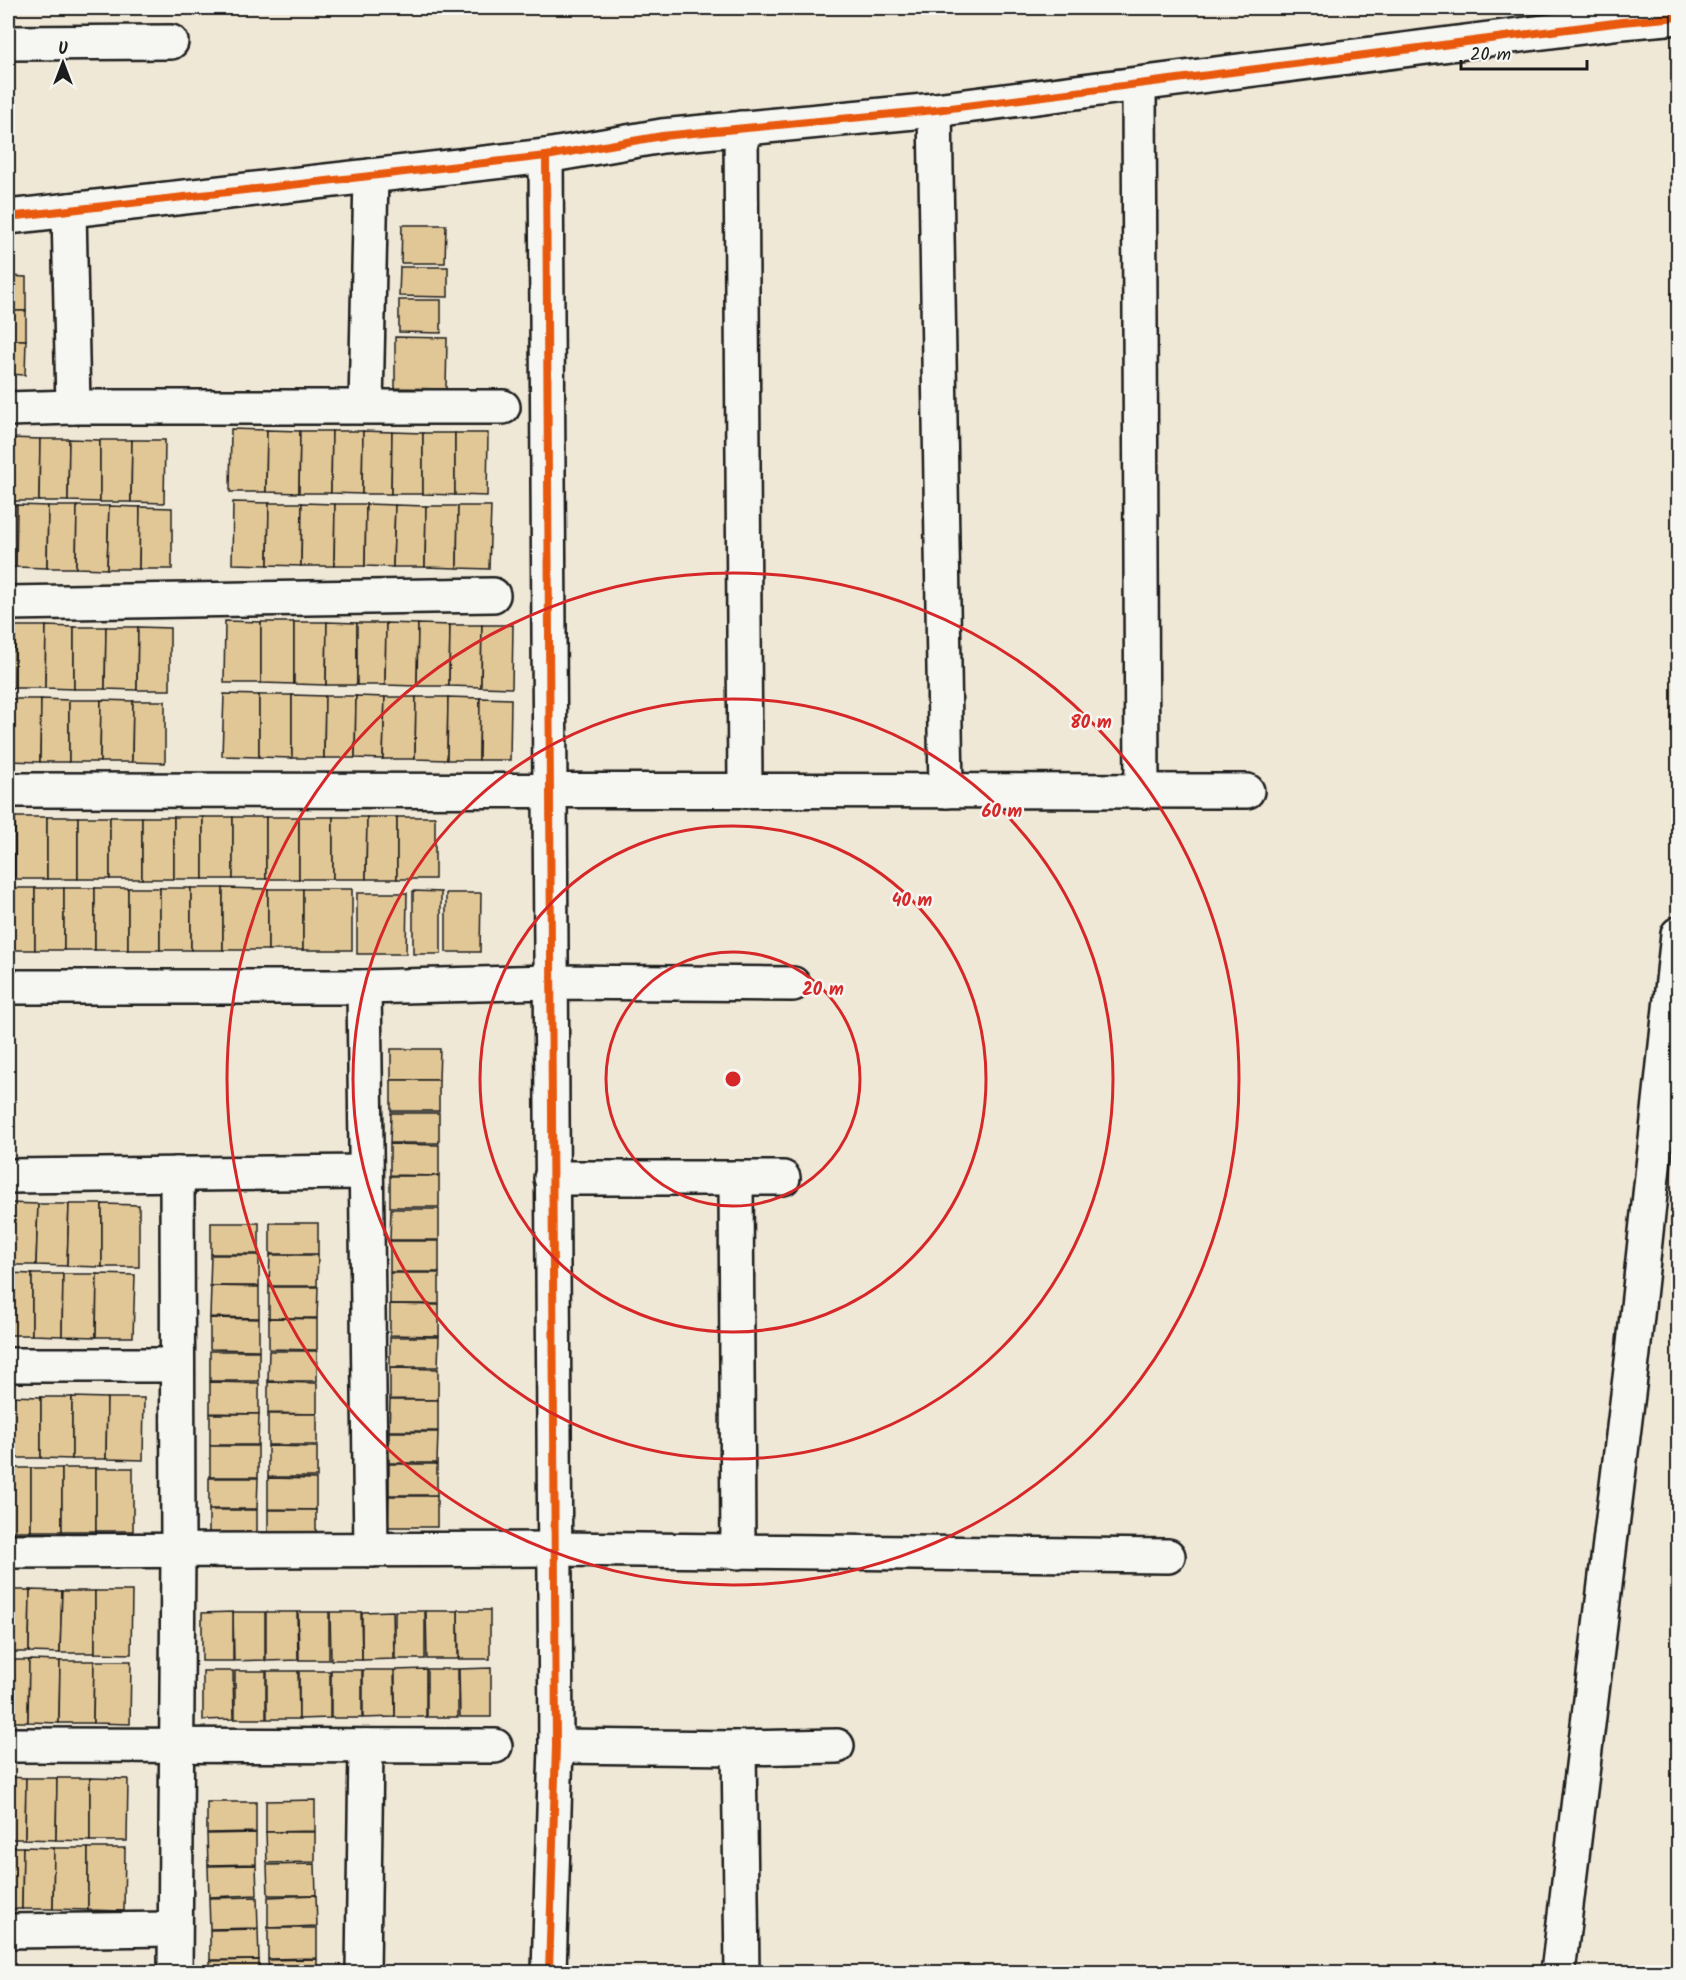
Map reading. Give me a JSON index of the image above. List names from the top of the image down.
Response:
{
  "scale_bar": "20 m",
  "north": "top",
  "rings": [
    "80 m",
    "60 m",
    "40 m",
    "20 m"
  ]
}
